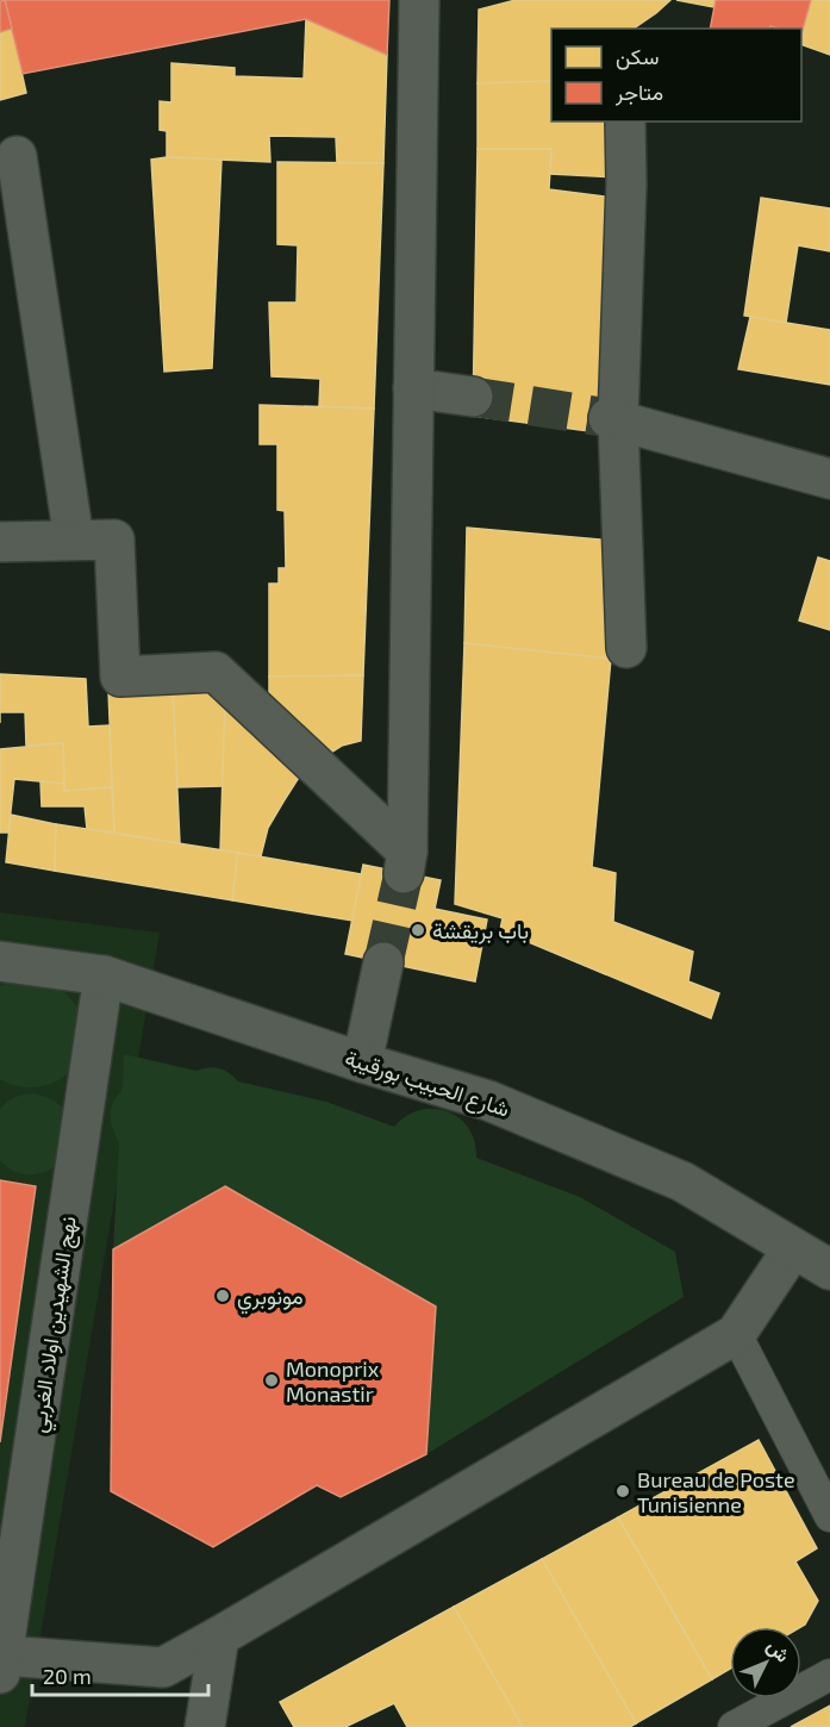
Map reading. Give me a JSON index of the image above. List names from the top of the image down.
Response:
{
  "streets": {
    "street": ["شارع الحبيب بورقيبة", "نهج الشهيدين اولاد الغربي"]
  },
  "crossings": [
    ["شارع الحبيب بورقيبة", "نهج الشهيدين اولاد الغربي"]
  ],
  "places": [
    "باب بريقشة",
    "مونوبري",
    "Monoprix Monastir",
    "Bureau de Poste Tunisienne"
  ],
  "legend": ["سكن", "متاجر"],
  "scale_bar": "20 m",
  "north": "top right"
}
